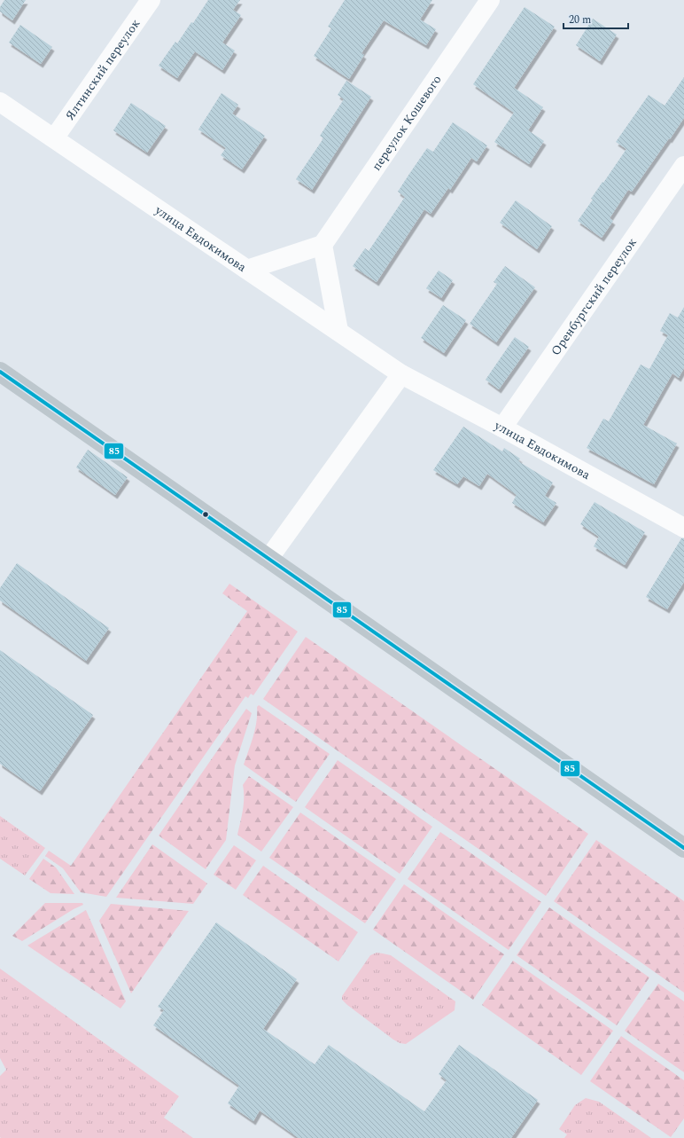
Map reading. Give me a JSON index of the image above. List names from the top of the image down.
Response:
{
  "streets": {
    "street": [
      "Ялтинский переулок",
      "переулок Кошевого",
      "улица Евдокимова",
      "Оренбургский переулок"
    ]
  },
  "crossings": [
    ["Ялтинский переулок", "улица Евдокимова"],
    ["улица Евдокимова", "Оренбургский переулок"]
  ],
  "lines": ["transit line 85"],
  "scale_bar": "20 m"
}
